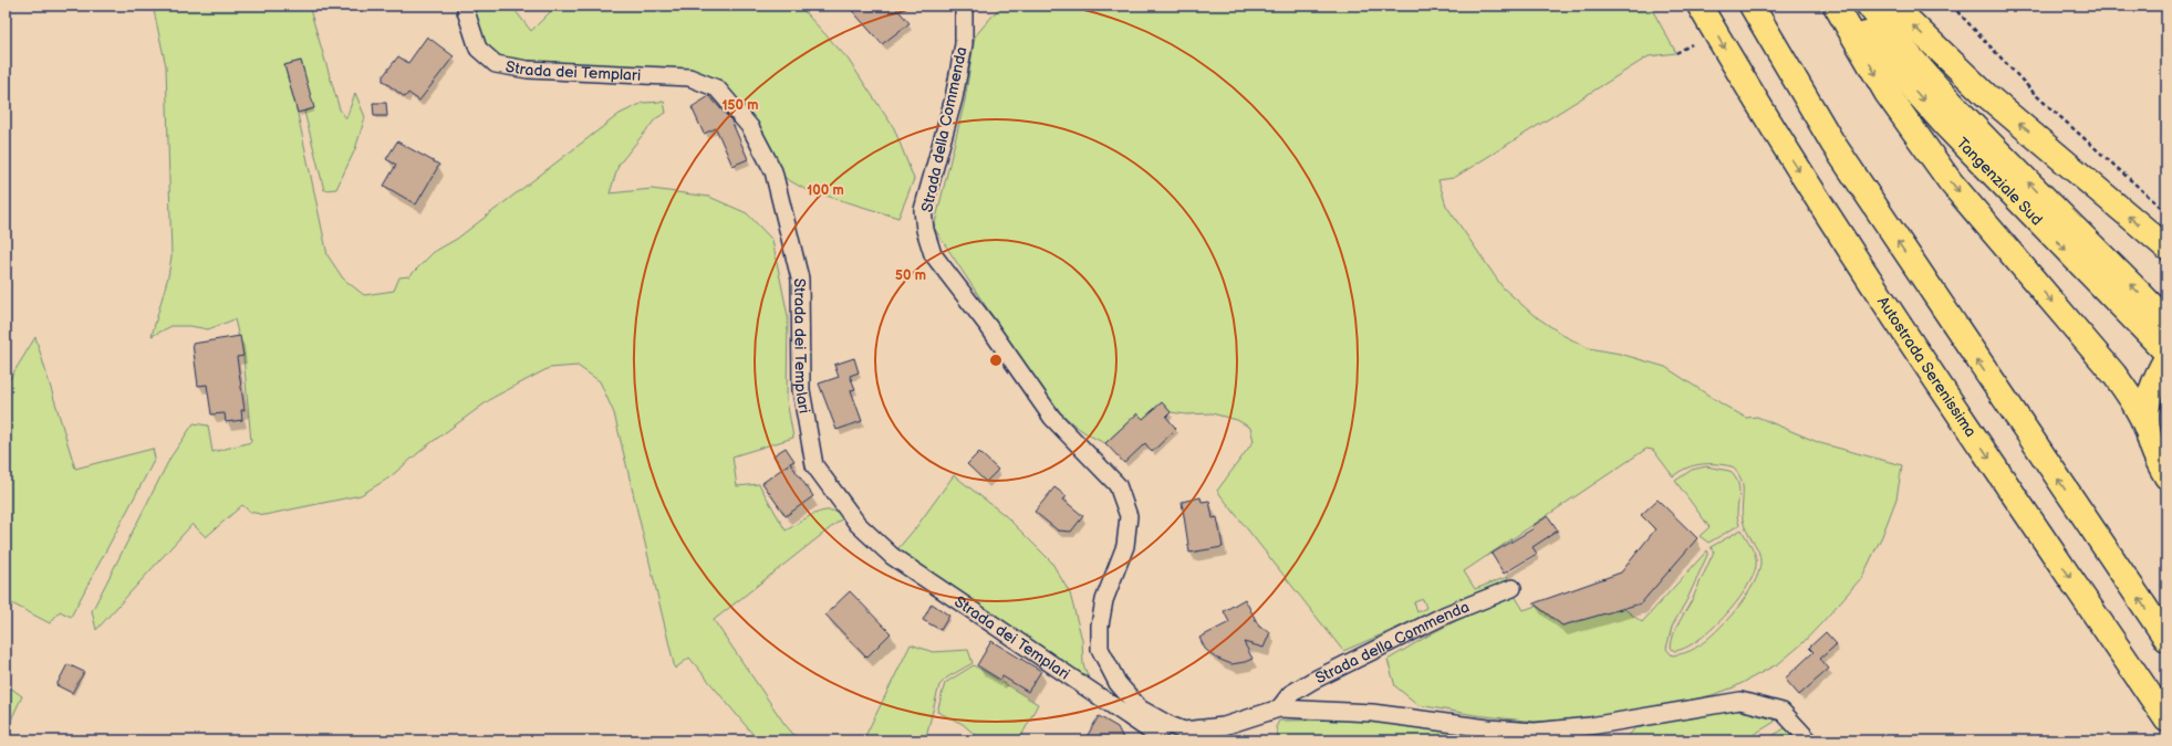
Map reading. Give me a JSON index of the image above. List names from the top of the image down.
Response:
{
  "streets": {
    "highway": ["Tangenziale Sud", "Autostrada Serenissima"],
    "street": ["Strada dei Templari", "Strada della Commenda"]
  },
  "crossings": [
    ["Strada dei Templari", "Strada della Commenda"]
  ],
  "rings": ["150 m", "100 m", "50 m"]
}
